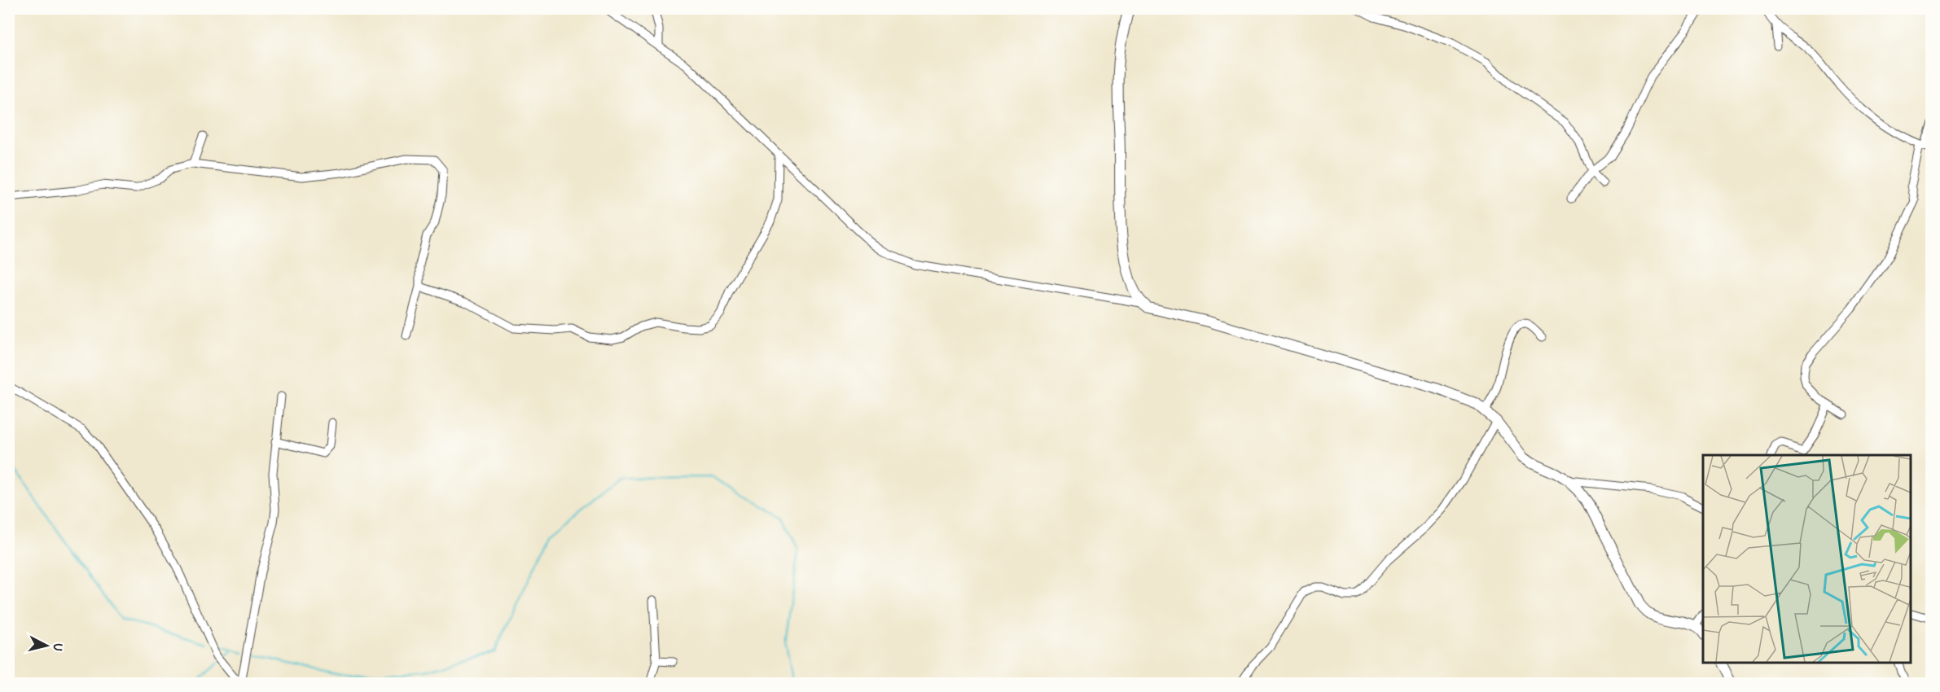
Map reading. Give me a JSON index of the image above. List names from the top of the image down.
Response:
{
  "north": "right"
}
